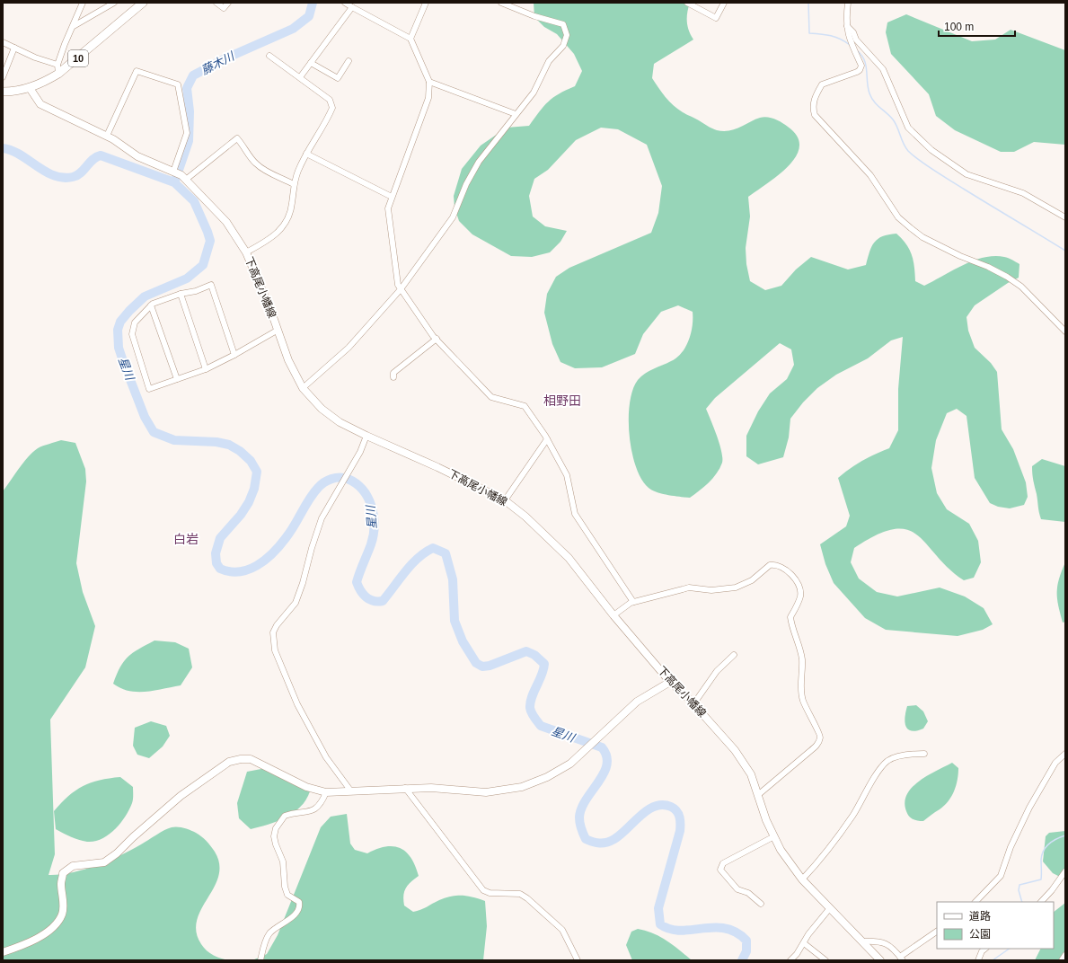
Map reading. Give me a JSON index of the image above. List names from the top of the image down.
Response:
{
  "streets": {
    "main road": ["10", "下高尾小幡線"]
  },
  "crossings": [
    ["10", "下高尾小幡線"]
  ],
  "districts": ["相野田", "白岩"],
  "water": ["藤木川", "星川"],
  "legend": ["道路", "公園"],
  "scale_bar": "100 m"
}
